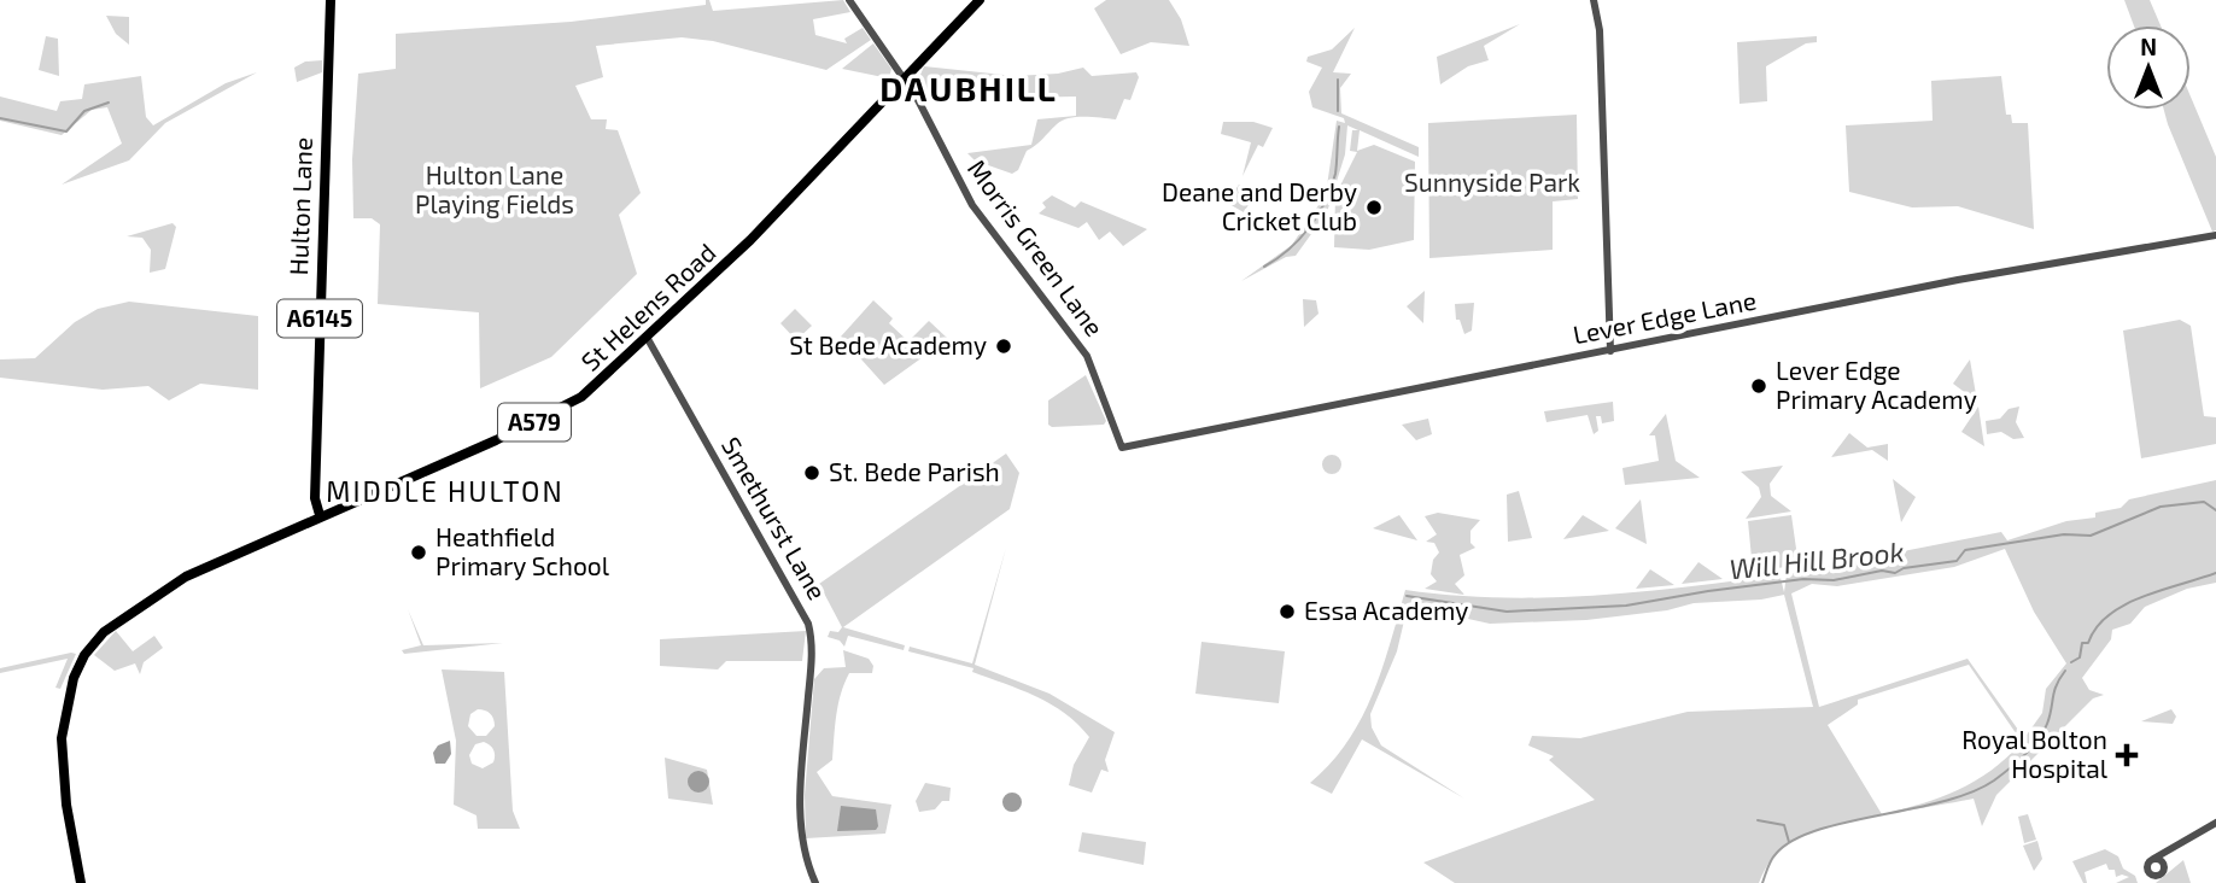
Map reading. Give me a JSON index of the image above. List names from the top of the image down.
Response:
{
  "streets": {
    "main road": [
      "Hulton Lane",
      "St Helens Road",
      "A6145",
      "A579"
    ],
    "street": ["Morris Green Lane", "Lever Edge Lane", "Smethurst Lane"]
  },
  "crossings": [
    ["Hulton Lane", "St Helens Road"],
    ["Morris Green Lane", "St Helens Road"],
    ["Morris Green Lane", "Lever Edge Lane"],
    ["St Helens Road", "Smethurst Lane"]
  ],
  "districts": ["DAUBHILL", "MIDDLE HULTON"],
  "water": ["Will Hill Brook"],
  "parks": ["Hulton Lane Playing Fields", "Sunnyside Park"],
  "places": {
    "other": [
      "Deane and Derby Cricket Club",
      "St Bede Academy",
      "Lever Edge Primary Academy",
      "St. Bede Parish",
      "Heathfield Primary School",
      "Essa Academy"
    ],
    "health": ["Royal Bolton Hospital"]
  },
  "north": "top"
}
